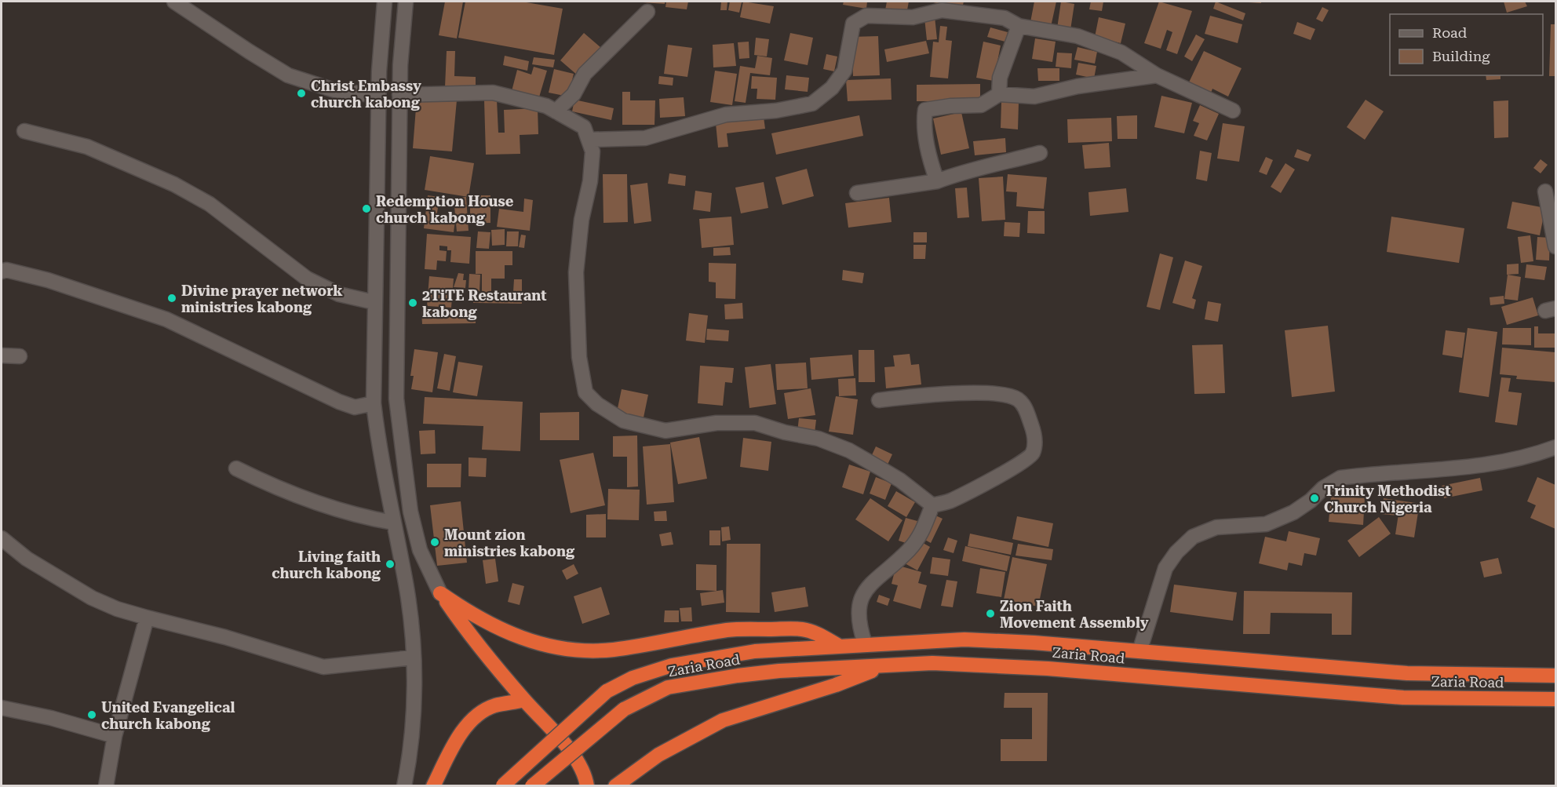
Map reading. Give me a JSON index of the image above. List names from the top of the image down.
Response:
{
  "streets": {
    "highway": ["Zaria Road"]
  },
  "places": [
    "Christ Embassy church kabong",
    "Redemption House church kabong",
    "Divine prayer network ministries kabong",
    "2TiTE Restaurant kabong",
    "Trinity Methodist Church Nigeria",
    "Mount zion ministries kabong",
    "Living faith church kabong",
    "Zion Faith Movement Assembly",
    "United Evangelical church kabong"
  ],
  "legend": ["Road", "Building"]
}
